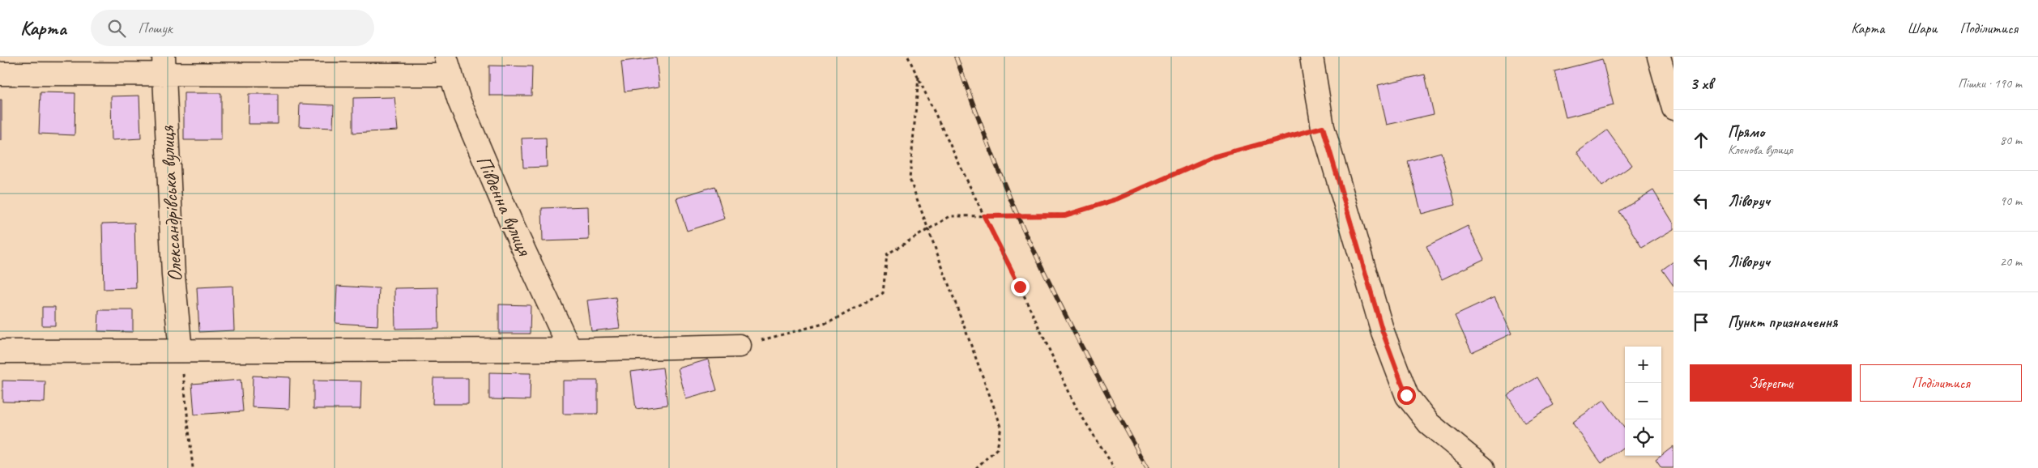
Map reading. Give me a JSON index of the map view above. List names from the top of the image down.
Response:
{
  "streets": {
    "street": ["Олександрівська вулиця", "Південна вулиця"]
  },
  "page": {
    "header": "Карта",
    "search": "Пошук",
    "nav": ["Карта", "Шари", "Поділитися"],
    "heading": ["3 хв", "Пішки · 190 m"],
    "list": [
      ["Прямо", "Кленова вулиця", "80 m"],
      ["Ліворуч", "90 m"],
      ["Ліворуч", "20 m"],
      "Пункт призначення"
    ],
    "map_buttons": ["+", "−"],
    "buttons": ["Зберегти", "Поділитися"]
  }
}
